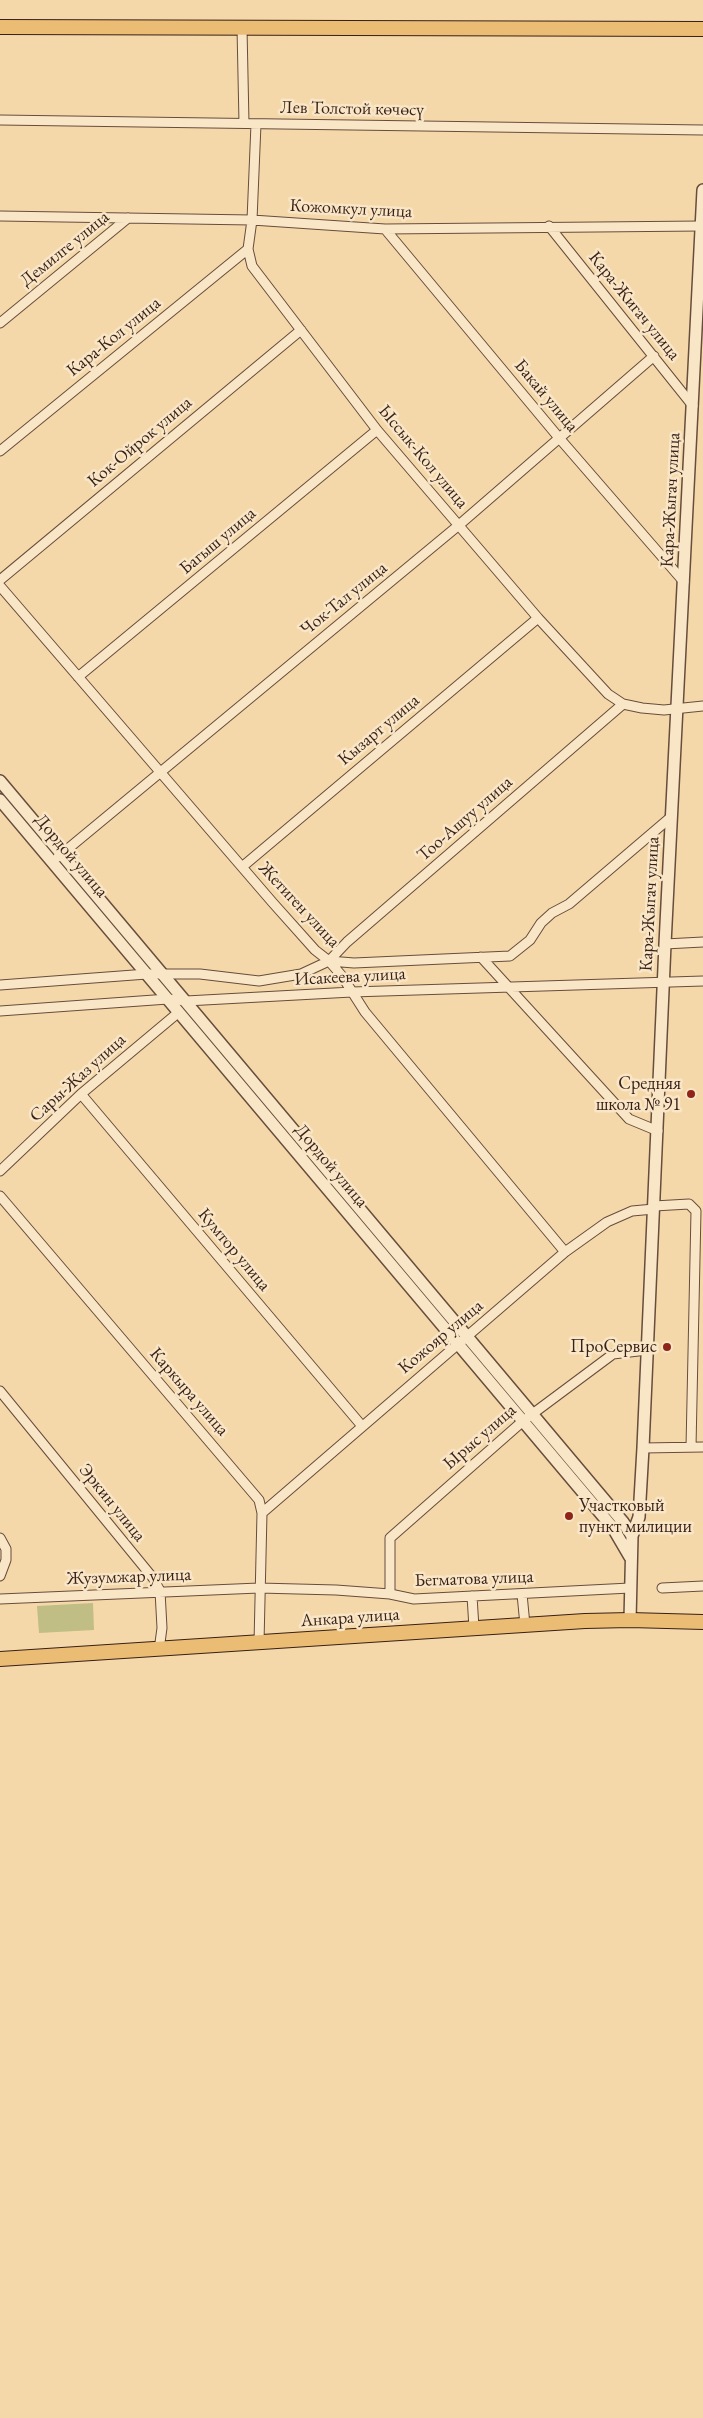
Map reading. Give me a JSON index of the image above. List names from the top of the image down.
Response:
{
  "streets": {
    "main road": ["Анкара улица"],
    "street": [
      "Лев Толстой көчөсү",
      "Кожомкул улица",
      "Демилге улица",
      "Кара-Жигач улица",
      "Кара-Кол улица",
      "Бакай улица",
      "Кок-Ойрок улица",
      "Ыссык-Кол улица",
      "Кара-Жыгач улица",
      "Багыш улица",
      "Чок-Тал улица",
      "Кызарт улица",
      "Тоо-Ашуу улица",
      "Дордой улица",
      "Жетиген улица",
      "Исакеева улица",
      "Сары-Жаз улица",
      "Кумтор улица",
      "Кожояр улица",
      "Каркыра улица",
      "Ырыс улица",
      "Эркин улица",
      "Жузумжар улица",
      "Бегматова улица"
    ]
  },
  "crossings": [
    ["Лев Толстой көчөсү", "Ыссык-Кол улица"],
    ["Кожомкул улица", "Демилге улица"],
    ["Кожомкул улица", "Кара-Жигач улица"],
    ["Кожомкул улица", "Бакай улица"],
    ["Кожомкул улица", "Ыссык-Кол улица"],
    ["Кожомкул улица", "Кара-Жыгач улица"],
    ["Кара-Жигач улица", "Кара-Жыгач улица"],
    ["Кара-Жигач улица", "Чок-Тал улица"],
    ["Кара-Кол улица", "Ыссык-Кол улица"],
    ["Бакай улица", "Кара-Жыгач улица"],
    ["Бакай улица", "Чок-Тал улица"],
    ["Кок-Ойрок улица", "Ыссык-Кол улица"],
    ["Ыссык-Кол улица", "Кара-Жыгач улица"],
    ["Ыссык-Кол улица", "Багыш улица"],
    ["Ыссык-Кол улица", "Чок-Тал улица"],
    ["Ыссык-Кол улица", "Кызарт улица"],
    ["Ыссык-Кол улица", "Тоо-Ашуу улица"],
    ["Кара-Жыгач улица", "Дордой улица"],
    ["Кара-Жыгач улица", "Исакеева улица"],
    ["Кара-Жыгач улица", "Кожояр улица"],
    ["Кара-Жыгач улица", "Ырыс улица"],
    ["Кара-Жыгач улица", "Бегматова улица"],
    ["Кара-Жыгач улица", "Анкара улица"],
    ["Багыш улица", "Жетиген улица"],
    ["Чок-Тал улица", "Дордой улица"],
    ["Чок-Тал улица", "Жетиген улица"],
    ["Кызарт улица", "Жетиген улица"],
    ["Тоо-Ашуу улица", "Жетиген улица"],
    ["Тоо-Ашуу улица", "Исакеева улица"],
    ["Дордой улица", "Исакеева улица"],
    ["Дордой улица", "Сары-Жаз улица"],
    ["Дордой улица", "Кожояр улица"],
    ["Дордой улица", "Ырыс улица"],
    ["Жетиген улица", "Исакеева улица"],
    ["Жетиген улица", "Кожояр улица"],
    ["Сары-Жаз улица", "Кумтор улица"],
    ["Кумтор улица", "Кожояр улица"],
    ["Кожояр улица", "Каркыра улица"],
    ["Каркыра улица", "Жузумжар улица"],
    ["Каркыра улица", "Бегматова улица"],
    ["Каркыра улица", "Анкара улица"],
    ["Ырыс улица", "Бегматова улица"],
    ["Эркин улица", "Жузумжар улица"],
    ["Эркин улица", "Анкара улица"],
    ["Жузумжар улица", "Бегматова улица"]
  ],
  "places": ["Средняя школа № 91", "ПроСервис", "Участковый пункт милиции"]
}
